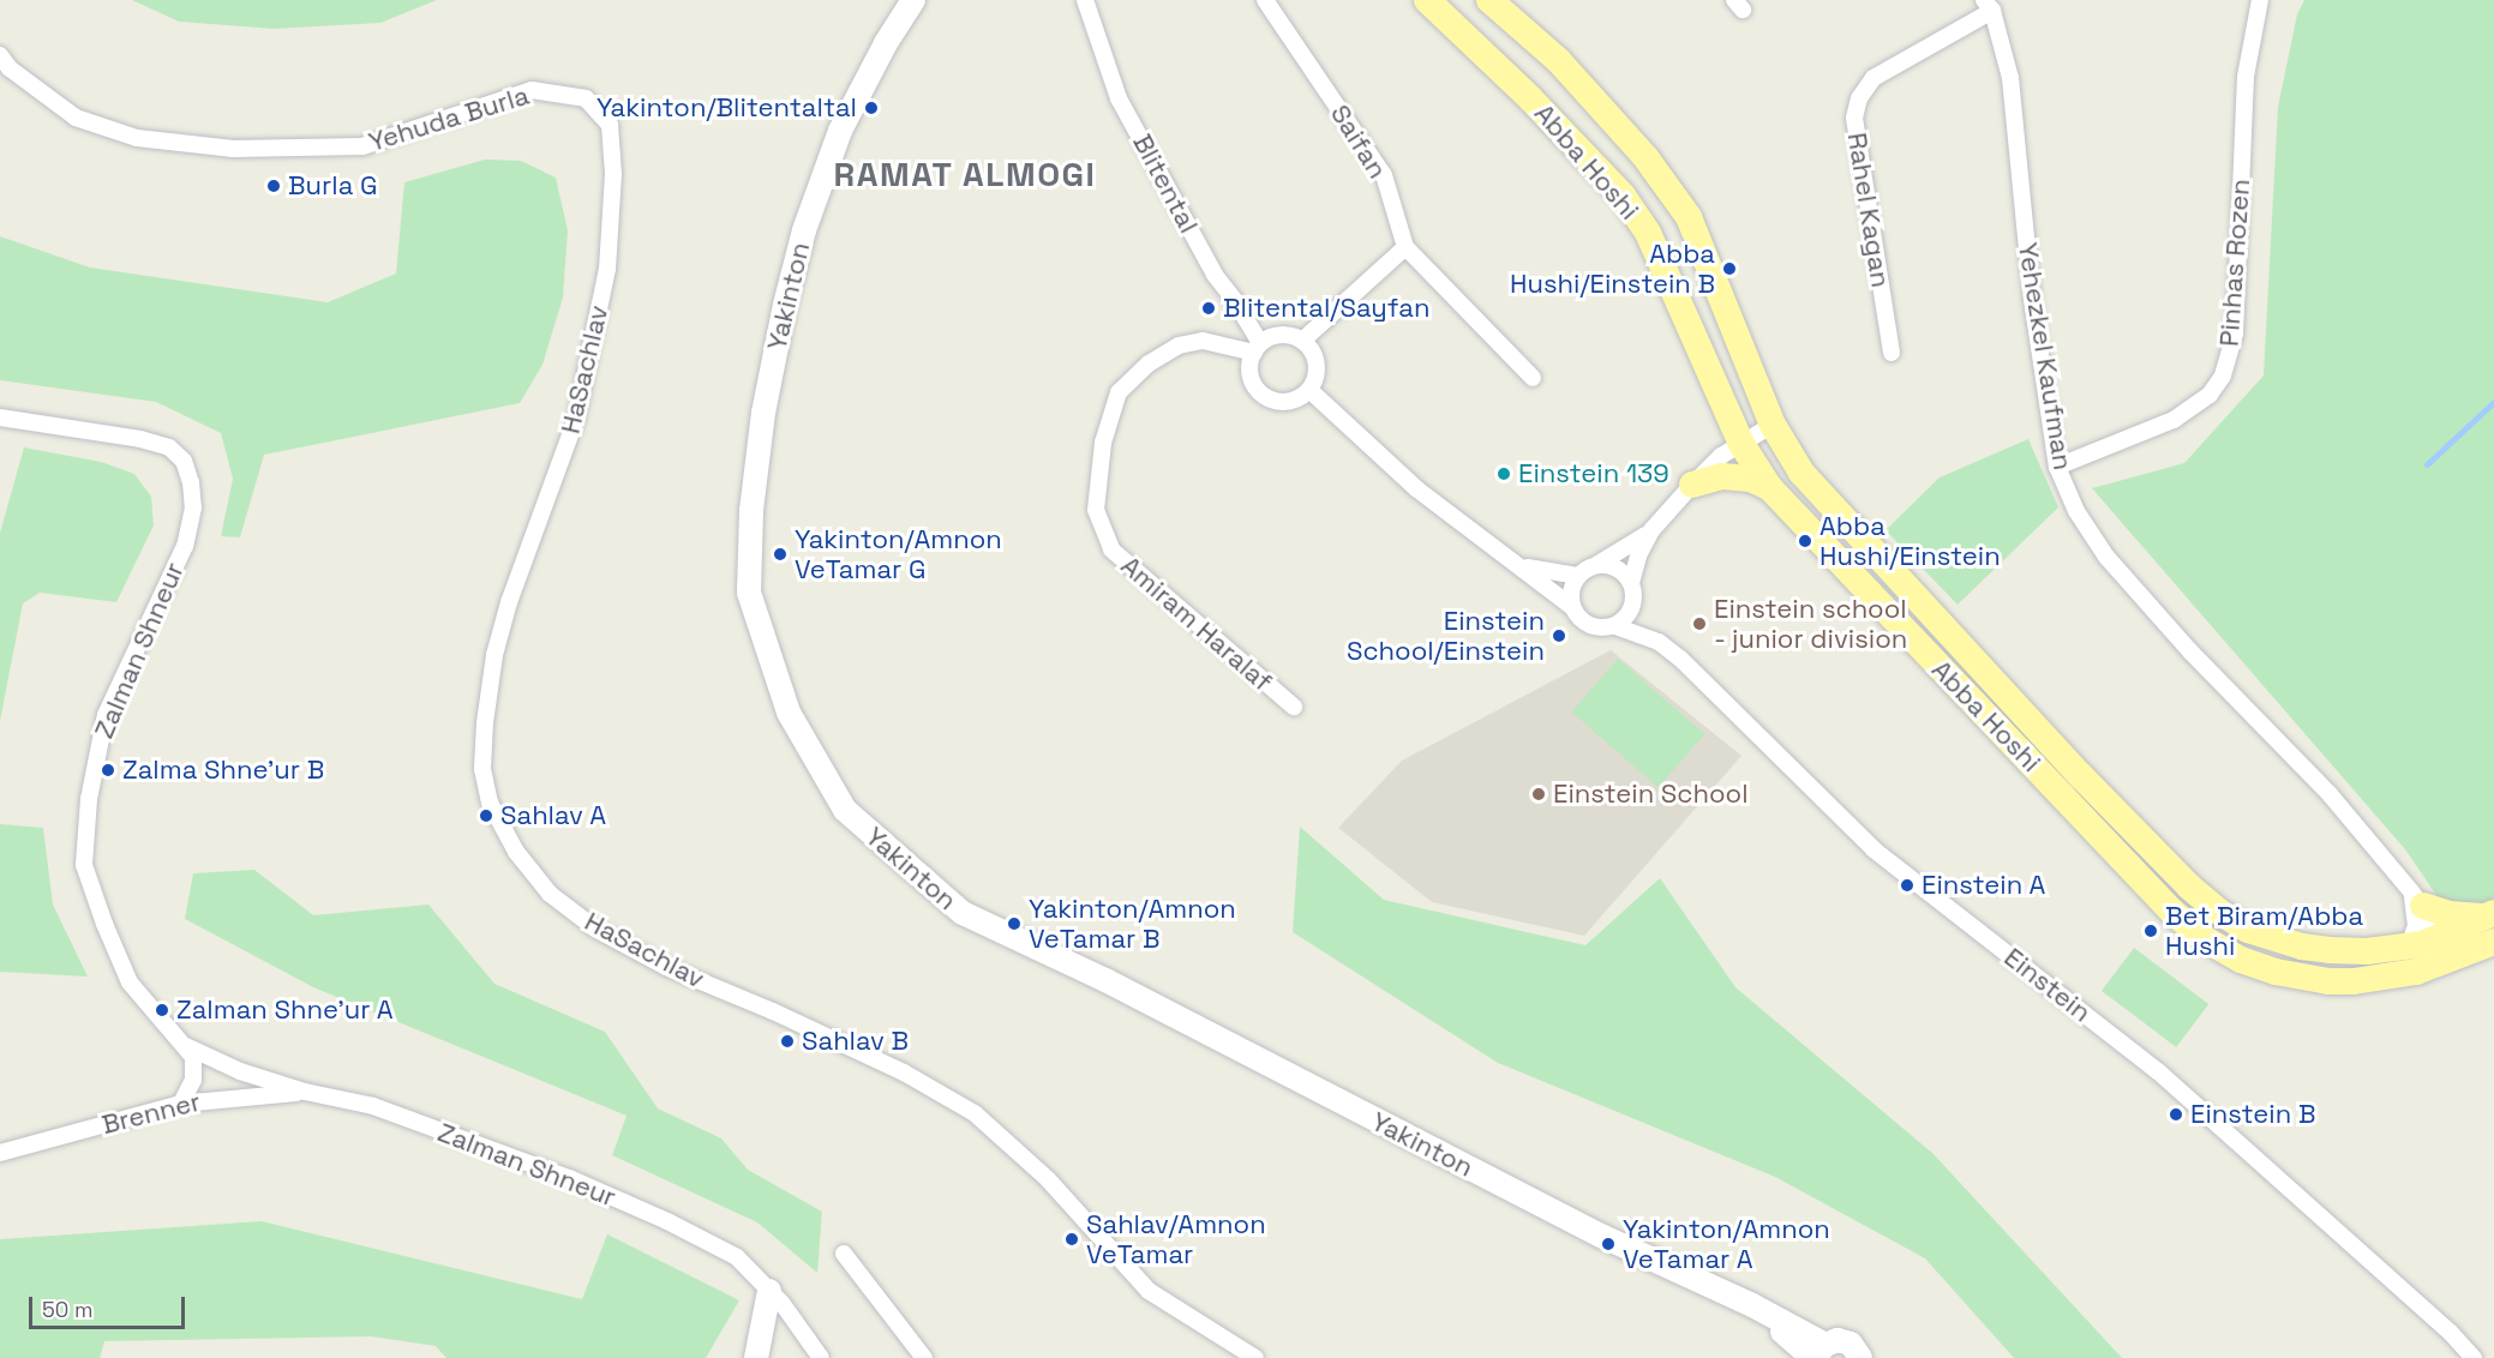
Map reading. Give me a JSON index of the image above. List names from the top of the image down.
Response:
{
  "streets": {
    "main road": ["Abba Hoshi"],
    "street": [
      "Yehuda Burla",
      "Saifan",
      "Blitental",
      "Rahel Kagan",
      "Pinhas Rozen",
      "Yakinton",
      "Yehezkel Kaufman",
      "HaSachlav",
      "Amiram Haralaf",
      "Zalman Shneur",
      "Einstein",
      "Brenner"
    ]
  },
  "crossings": [
    ["Yehuda Burla", "HaSachlav"],
    ["Abba Hoshi", "Yehezkel Kaufman"],
    ["Blitental", "Amiram Haralaf"],
    ["Rahel Kagan", "Yehezkel Kaufman"],
    ["Pinhas Rozen", "Yehezkel Kaufman"],
    ["Zalman Shneur", "Brenner"]
  ],
  "districts": ["RAMAT ALMOGI"],
  "places": [
    "Yakinton/Blitentaltal",
    "Burla G",
    "Abba Hushi/Einstein B",
    "Blitental/Sayfan",
    "Einstein 139",
    "Abba Hushi/Einstein",
    "Yakinton/Amnon VeTamar G",
    "Einstein school - junior division",
    "Einstein School/Einstein",
    "Zalma Shne'ur B",
    "Einstein School",
    "Sahlav A",
    "Einstein A",
    "Yakinton/Amnon VeTamar B",
    "Bet Biram/Abba Hushi",
    "Zalman Shne'ur A",
    "Sahlav B",
    "Einstein B",
    "Sahlav/Amnon VeTamar",
    "Yakinton/Amnon VeTamar A"
  ],
  "scale_bar": "50 m"
}
